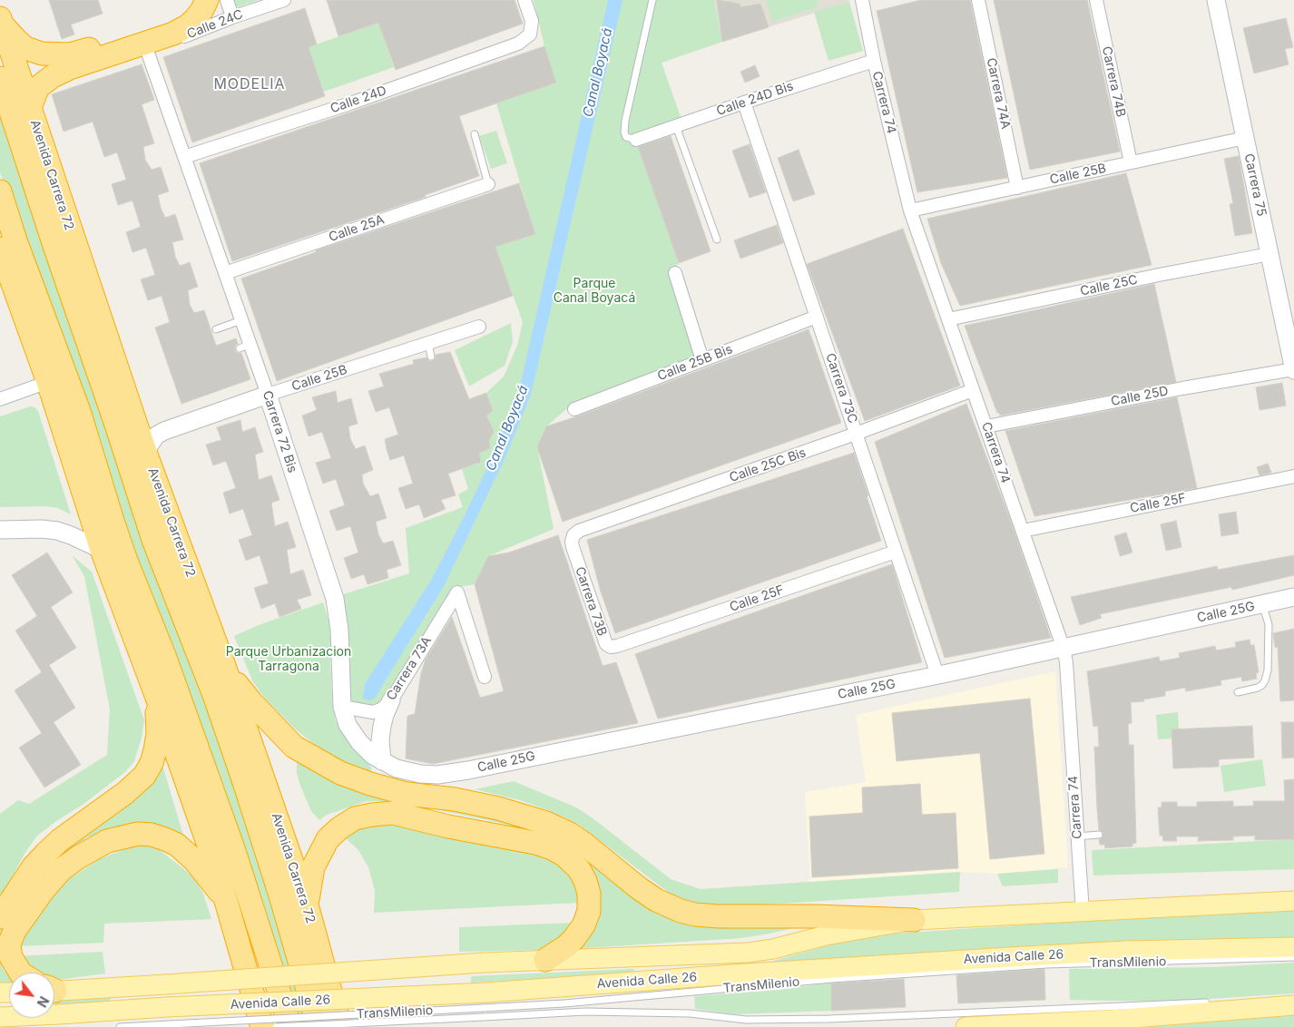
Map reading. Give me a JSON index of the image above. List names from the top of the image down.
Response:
{
  "streets": {
    "highway": ["Avenida Carrera 72"],
    "main road": ["Avenida Calle 26"],
    "street": [
      "Calle 24C",
      "Carrera 74B",
      "Carrera 74A",
      "Calle 24D Bis",
      "Calle 24D",
      "Carrera 74",
      "Calle 25B",
      "Carrera 75",
      "Calle 25A",
      "Calle 25C",
      "Calle 25B Bis",
      "Carrera 73C",
      "Calle 25D",
      "Carrera 72 Bis",
      "Calle 25C Bis",
      "Calle 25F",
      "Carrera 73B",
      "Calle 25G",
      "Carrera 73A"
    ],
    "lane": ["TransMilenio"]
  },
  "crossings": [
    ["Calle 24C", "Carrera 72 Bis"],
    ["Carrera 74B", "Calle 25B"],
    ["Carrera 74A", "Calle 25B"],
    ["Calle 24D Bis", "Carrera 74"],
    ["Calle 24D Bis", "Carrera 73C"],
    ["Calle 24D", "Carrera 72 Bis"],
    ["Carrera 74", "Calle 25B"],
    ["Carrera 74", "Calle 25C"],
    ["Carrera 74", "Calle 25D"],
    ["Carrera 74", "Calle 25C Bis"],
    ["Carrera 74", "Calle 25F"],
    ["Carrera 74", "Calle 25G"],
    ["Carrera 74", "Avenida Calle 26"],
    ["Calle 25B", "Avenida Carrera 72"],
    ["Calle 25B", "Carrera 75"],
    ["Calle 25B", "Carrera 72 Bis"],
    ["Carrera 75", "Calle 25C"],
    ["Carrera 75", "Calle 25D"],
    ["Calle 25A", "Carrera 72 Bis"],
    ["Calle 25B Bis", "Carrera 73C"],
    ["Carrera 73C", "Calle 25C Bis"],
    ["Carrera 73C", "Calle 25F"],
    ["Carrera 73C", "Calle 25G"],
    ["Carrera 72 Bis", "Calle 25G"],
    ["Carrera 72 Bis", "Carrera 73A"],
    ["Calle 25C Bis", "Carrera 73B"],
    ["Calle 25F", "Carrera 73B"],
    ["Avenida Calle 26", "TransMilenio"]
  ],
  "districts": ["MODELIA"],
  "water": ["Canal Boyacá"],
  "parks": ["Parque Canal Boyacá", "Parque Urbanizacion Tarragona"],
  "north": "bottom right"
}
